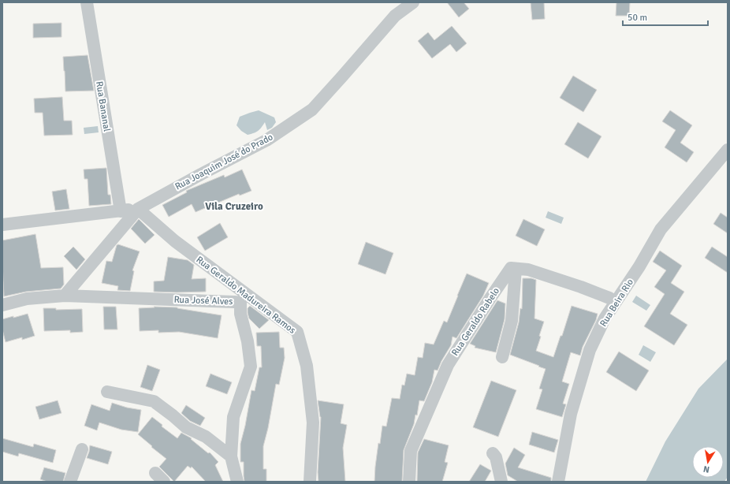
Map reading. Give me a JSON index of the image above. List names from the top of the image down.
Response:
{
  "streets": {
    "street": [
      "Rua Bananal",
      "Rua Joaquim José do Prado",
      "Rua Geraldo Madureira Ramos",
      "Rua José Alves",
      "Rua Beira Rio",
      "Rua Geraldo Rabelo"
    ]
  },
  "crossings": [
    ["Rua Joaquim José do Prado", "Rua Geraldo Madureira Ramos"],
    ["Rua Joaquim José do Prado", "Rua José Alves"]
  ],
  "districts": ["Vila Cruzeiro"],
  "scale_bar": "50 m",
  "north": "bottom"
}
